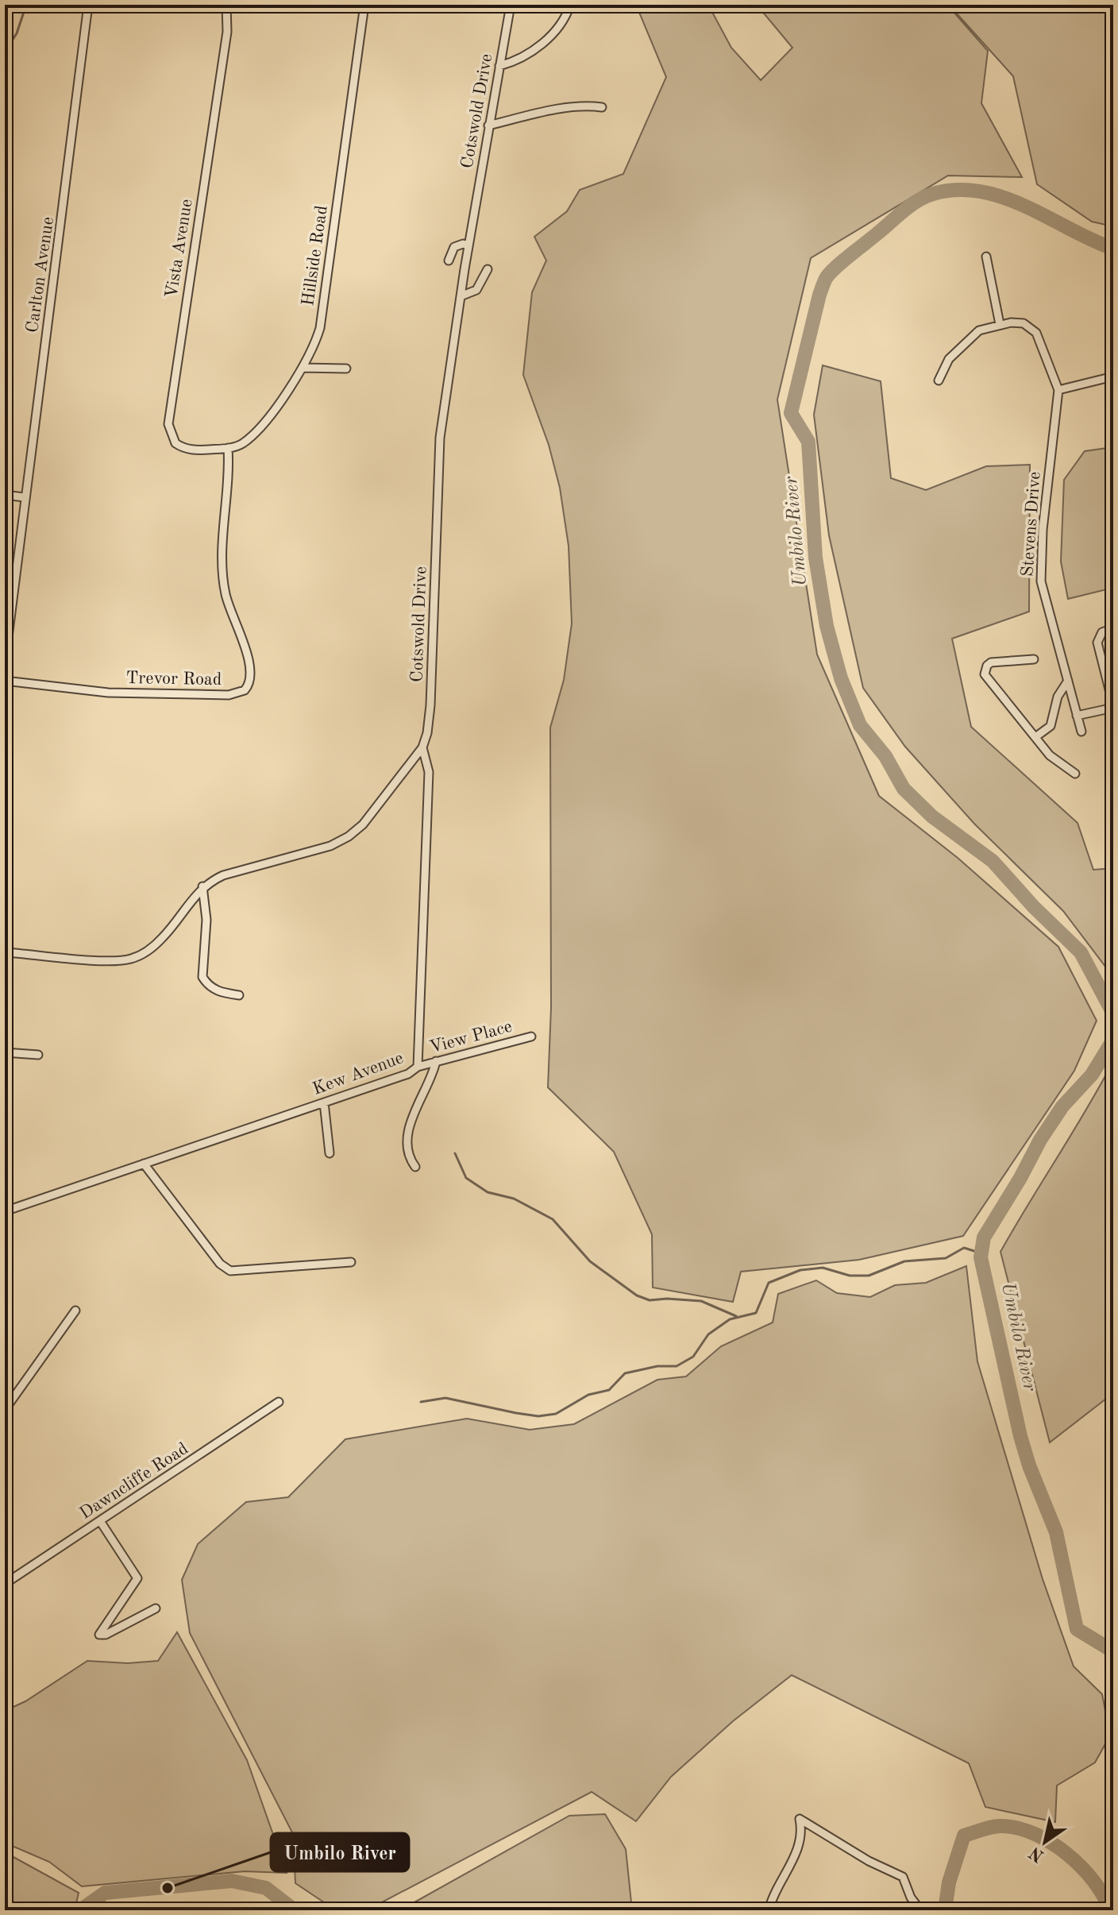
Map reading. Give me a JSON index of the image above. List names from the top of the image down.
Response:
{
  "streets": {
    "street": [
      "Cotswold Drive",
      "Vista Avenue",
      "Hillside Road",
      "Carlton Avenue",
      "Stevens Drive",
      "Trevor Road",
      "View Place",
      "Kew Avenue",
      "Dawncliffe Road"
    ]
  },
  "crossings": [
    ["Cotswold Drive", "Kew Avenue"],
    ["Vista Avenue", "Hillside Road"],
    ["Vista Avenue", "Trevor Road"],
    ["Hillside Road", "Trevor Road"],
    ["View Place", "Kew Avenue"]
  ],
  "water": ["Umbilo River"],
  "places": ["Umbilo River"],
  "north": "bottom left"
}
